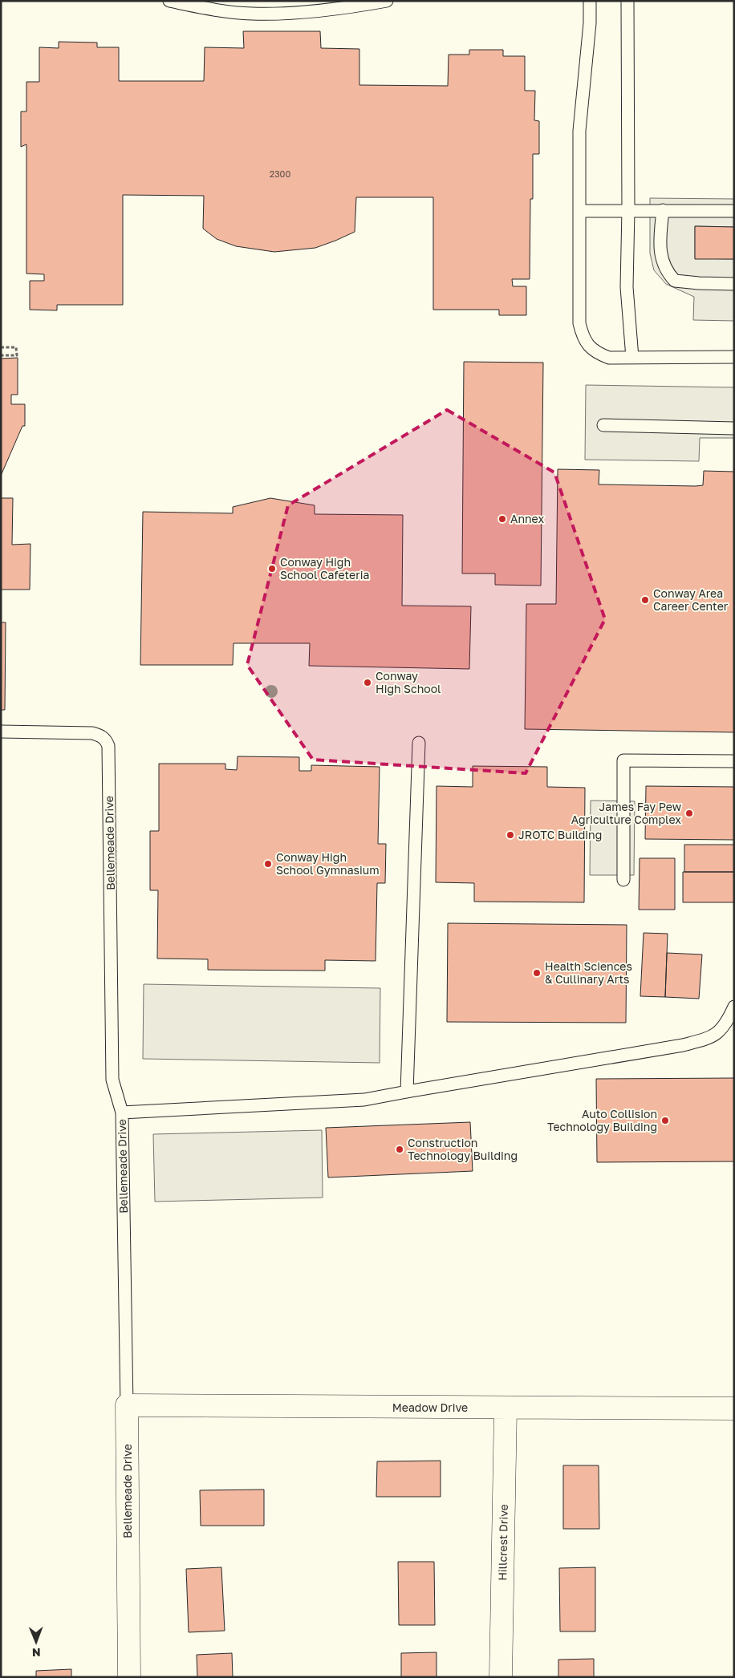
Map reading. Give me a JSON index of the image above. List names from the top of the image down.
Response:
{
  "streets": {
    "street": ["Bellemeade Drive", "Meadow Drive", "Hillcrest Drive"]
  },
  "crossings": [
    ["Bellemeade Drive", "Meadow Drive"],
    ["Meadow Drive", "Hillcrest Drive"]
  ],
  "places": [
    "Annex",
    "Conway High School Cafeteria",
    "Conway Area Career Center",
    "Conway High School",
    "James Fay Pew Agriculture Complex",
    "JROTC Building",
    "Conway High School Gymnasium",
    "Health Sciences & Cullinary Arts",
    "Auto Collision Technology Building",
    "Construction Technology Building"
  ],
  "house_numbers": ["2300"],
  "north": "bottom"
}
